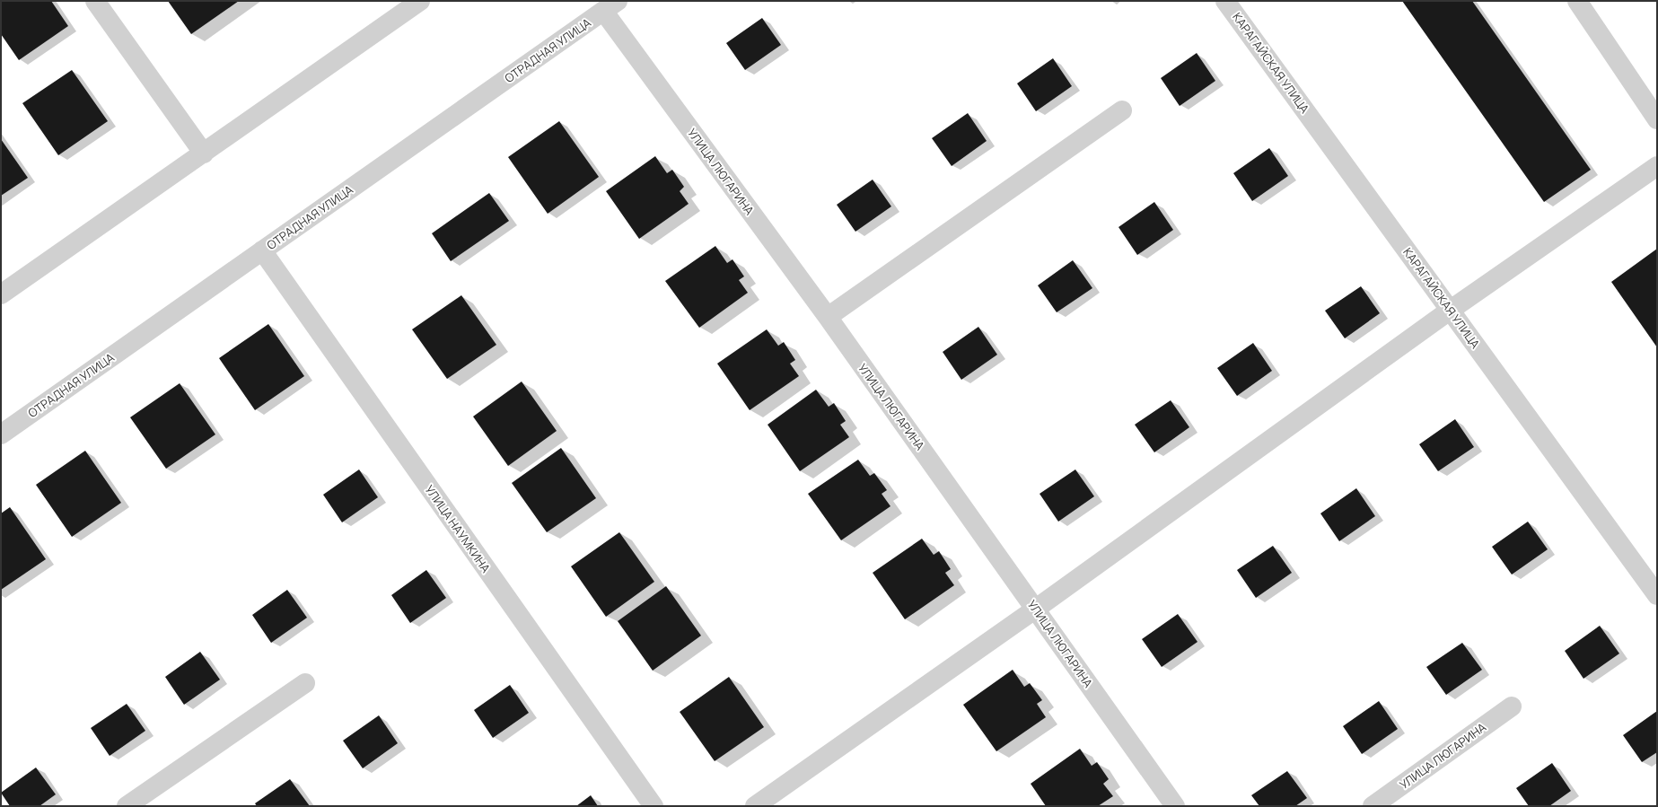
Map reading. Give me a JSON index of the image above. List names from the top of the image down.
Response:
{
  "streets": {
    "street": [
      "ОТРАДНАЯ УЛИЦА",
      "КАРАГАЙСКАЯ УЛИЦА",
      "УЛИЦА ЛЮГАРИНА",
      "УЛИЦА НАУМКИНА"
    ]
  },
  "crossings": [
    ["ОТРАДНАЯ УЛИЦА", "УЛИЦА ЛЮГАРИНА"],
    ["ОТРАДНАЯ УЛИЦА", "УЛИЦА НАУМКИНА"]
  ]
}
